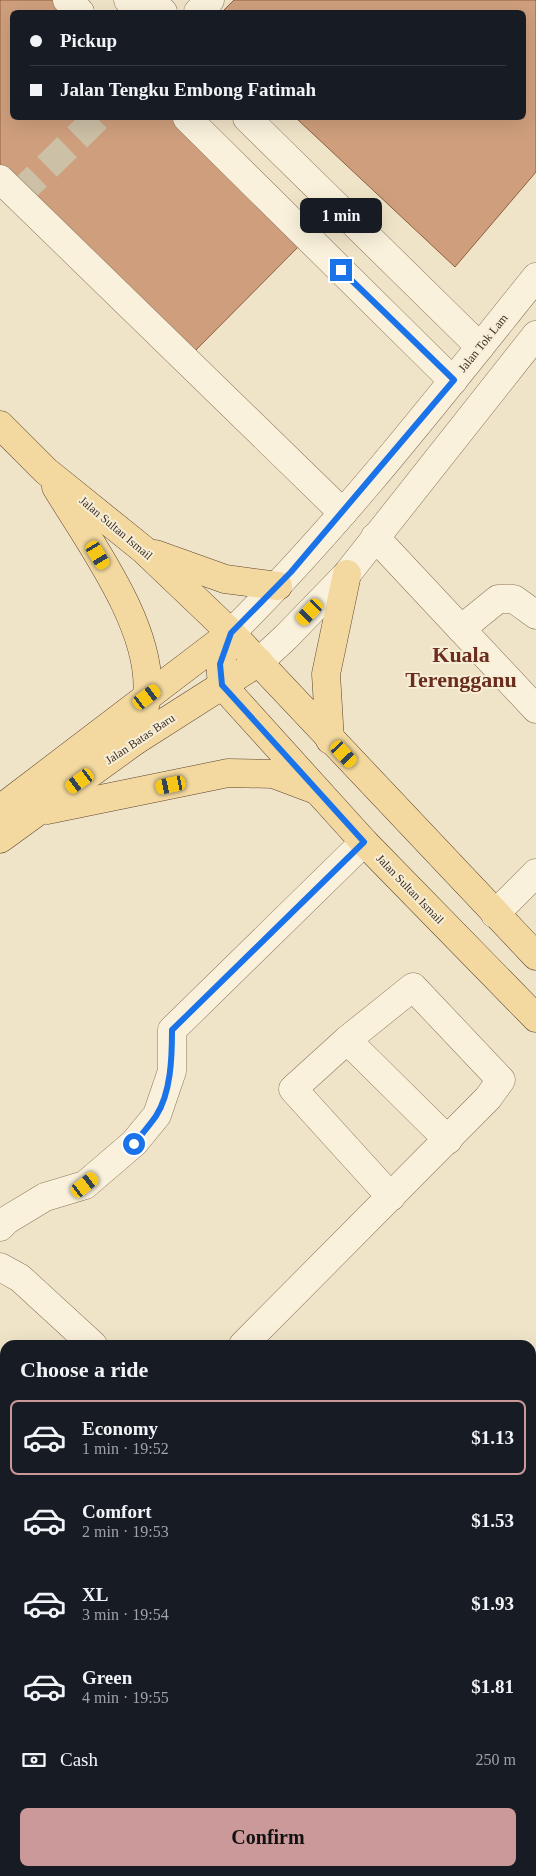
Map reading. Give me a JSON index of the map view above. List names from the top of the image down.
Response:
{
  "streets": {
    "main road": ["Jalan Sultan Ismail", "Jalan Batas Baru"],
    "street": ["Jalan Tok Lam"]
  },
  "crossings": [
    ["Jalan Tok Lam", "Jalan Sultan Ismail"],
    ["Jalan Sultan Ismail", "Jalan Batas Baru"]
  ],
  "districts": ["Kuala Terengganu"],
  "page": {
    "banner": ["Pickup", "Jalan Tengku Embong Fatimah"],
    "bubble": "1 min",
    "heading": "Choose a ride",
    "list": [
      {
        "name": "Economy",
        "note": "1 min · 19:52",
        "value": "$1.13"
      },
      {
        "name": "Comfort",
        "note": "2 min · 19:53",
        "value": "$1.53"
      },
      {
        "name": "XL",
        "note": "3 min · 19:54",
        "value": "$1.93"
      },
      {
        "name": "Green",
        "note": "4 min · 19:55",
        "value": "$1.81"
      }
    ],
    "pay": ["Cash", "250 m"],
    "buttons": "Confirm"
  }
}
